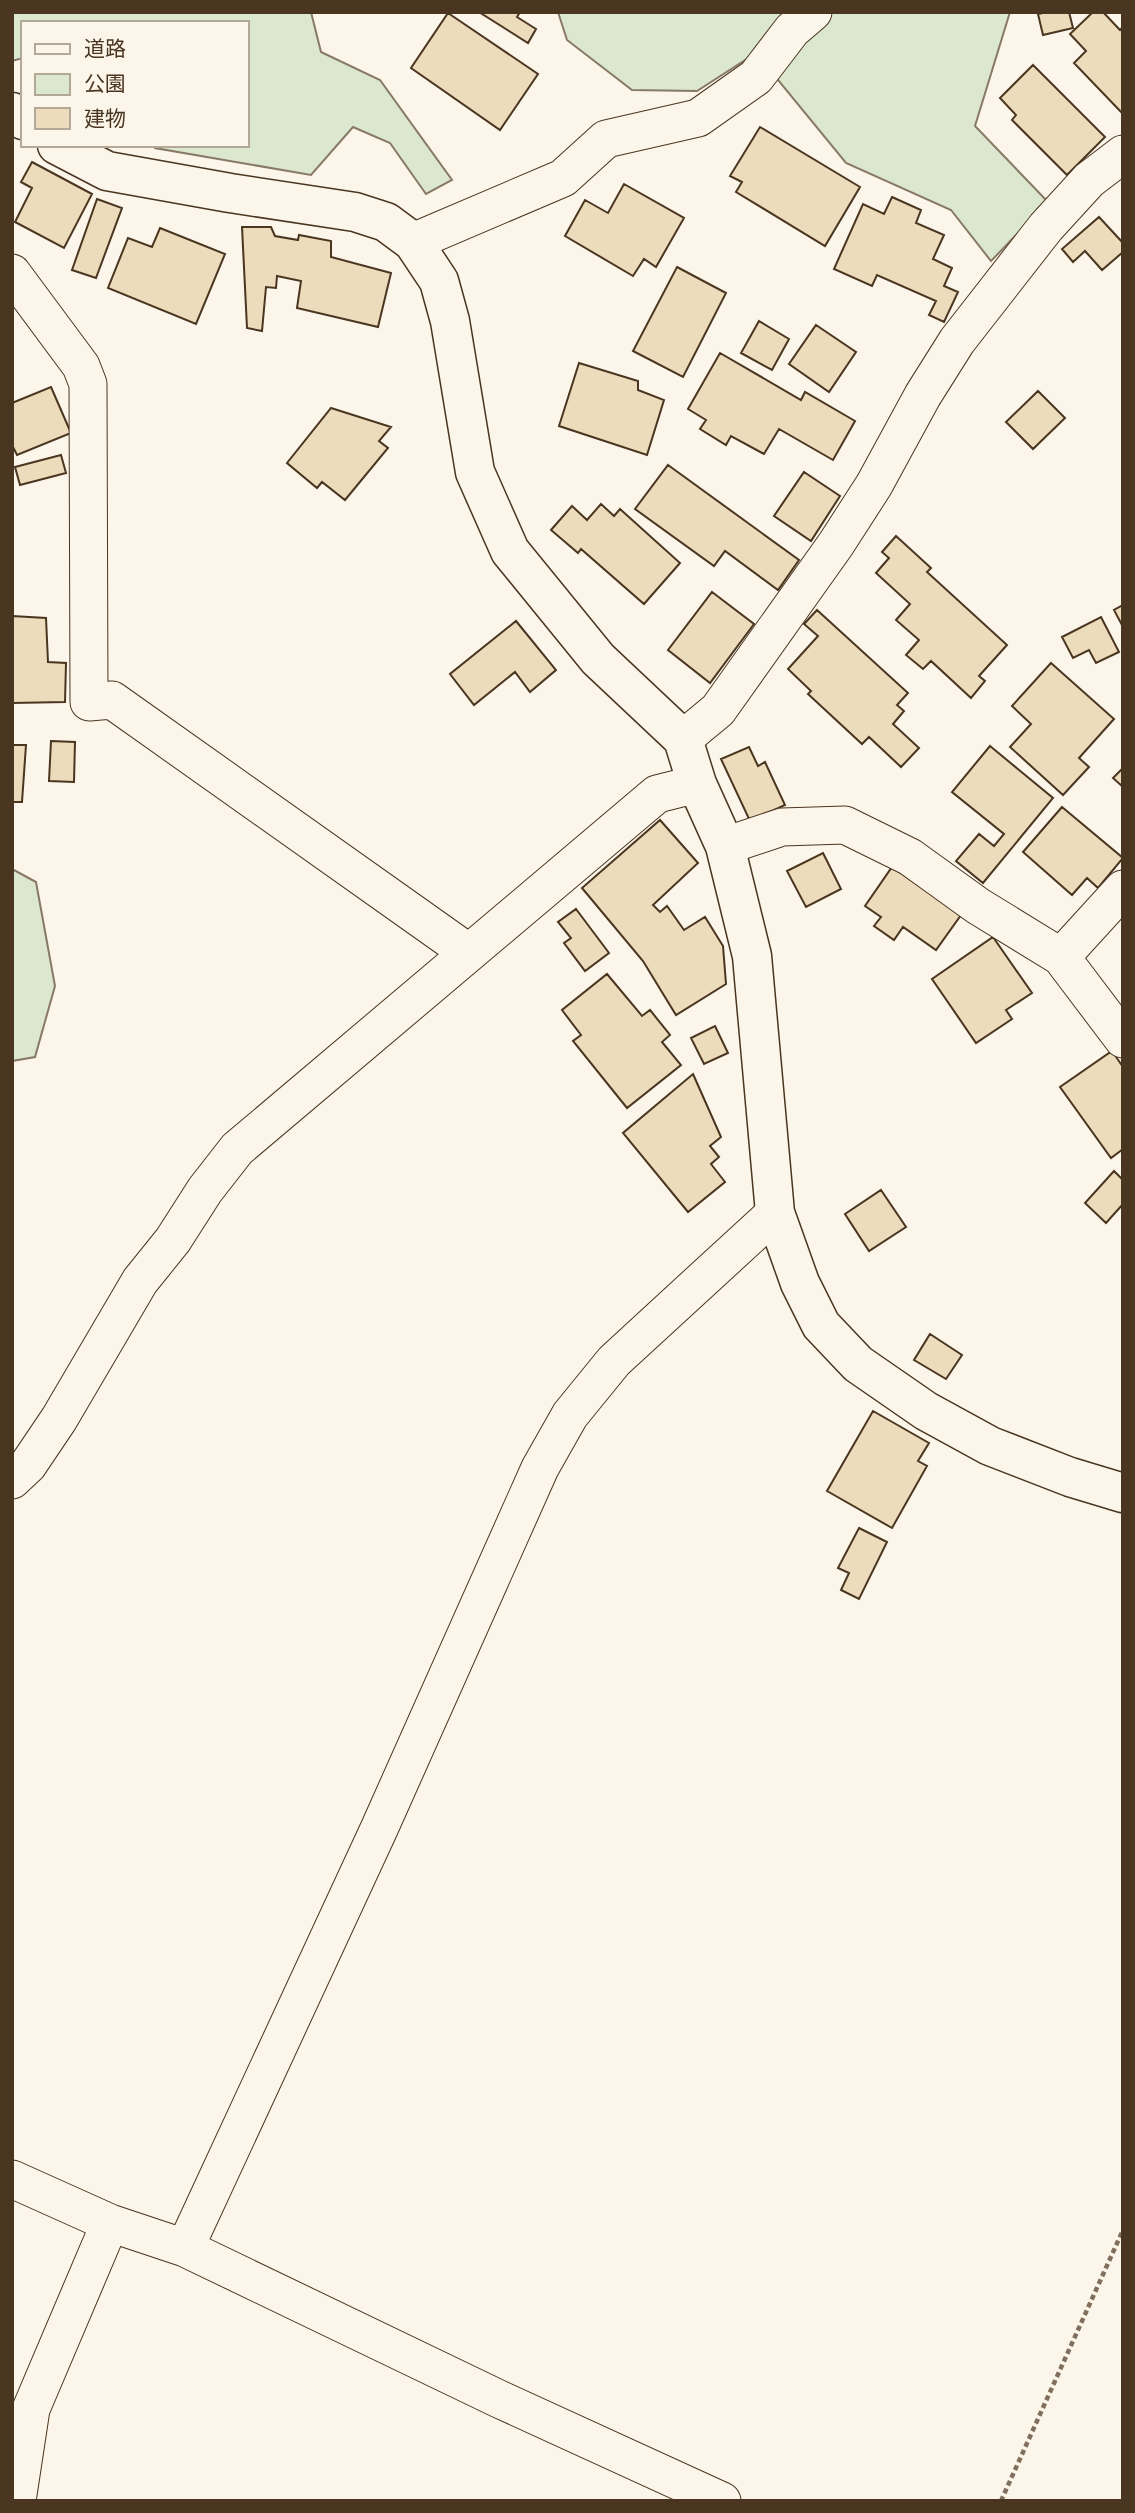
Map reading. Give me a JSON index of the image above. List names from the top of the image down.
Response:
{
  "legend": ["道路", "公園", "建物"]
}
